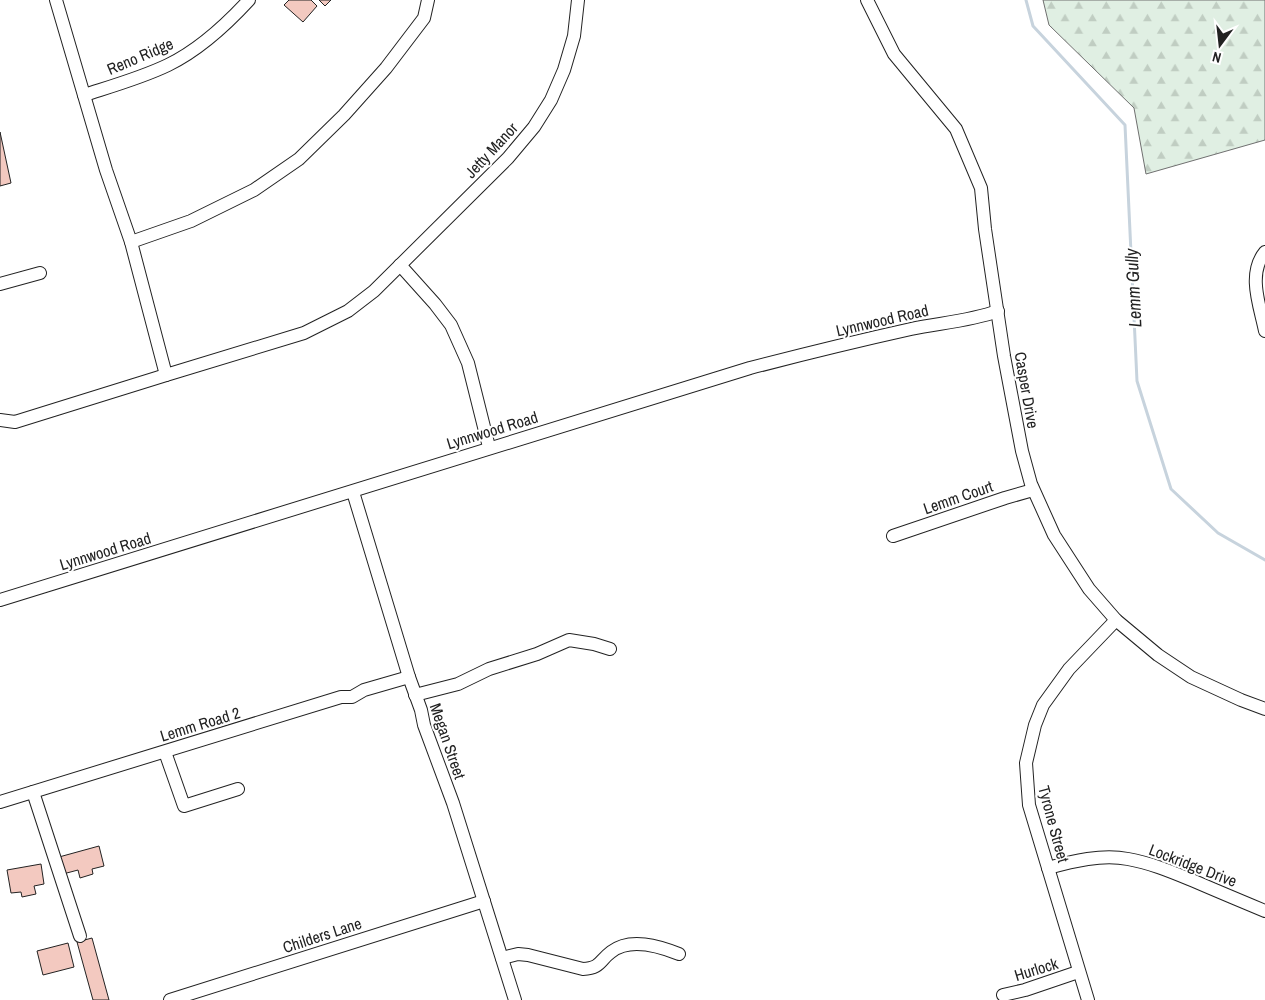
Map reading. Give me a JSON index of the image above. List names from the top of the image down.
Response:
{
  "streets": {
    "street": [
      "Reno Ridge",
      "Jetty Manor",
      "Lynnwood Road",
      "Casper Drive",
      "Lemm Court",
      "Lemm Road 2",
      "Megan Street",
      "Tyrone Street",
      "Lockridge Drive",
      "Childers Lane",
      "Hurlock"
    ]
  },
  "crossings": [
    ["Lynnwood Road", "Casper Drive"],
    ["Lynnwood Road", "Megan Street"],
    ["Casper Drive", "Lemm Court"],
    ["Casper Drive", "Tyrone Street"],
    ["Lemm Road 2", "Megan Street"],
    ["Megan Street", "Childers Lane"],
    ["Tyrone Street", "Lockridge Drive"],
    ["Tyrone Street", "Hurlock"]
  ],
  "water": ["Lemm Gully"],
  "north": "bottom"
}
